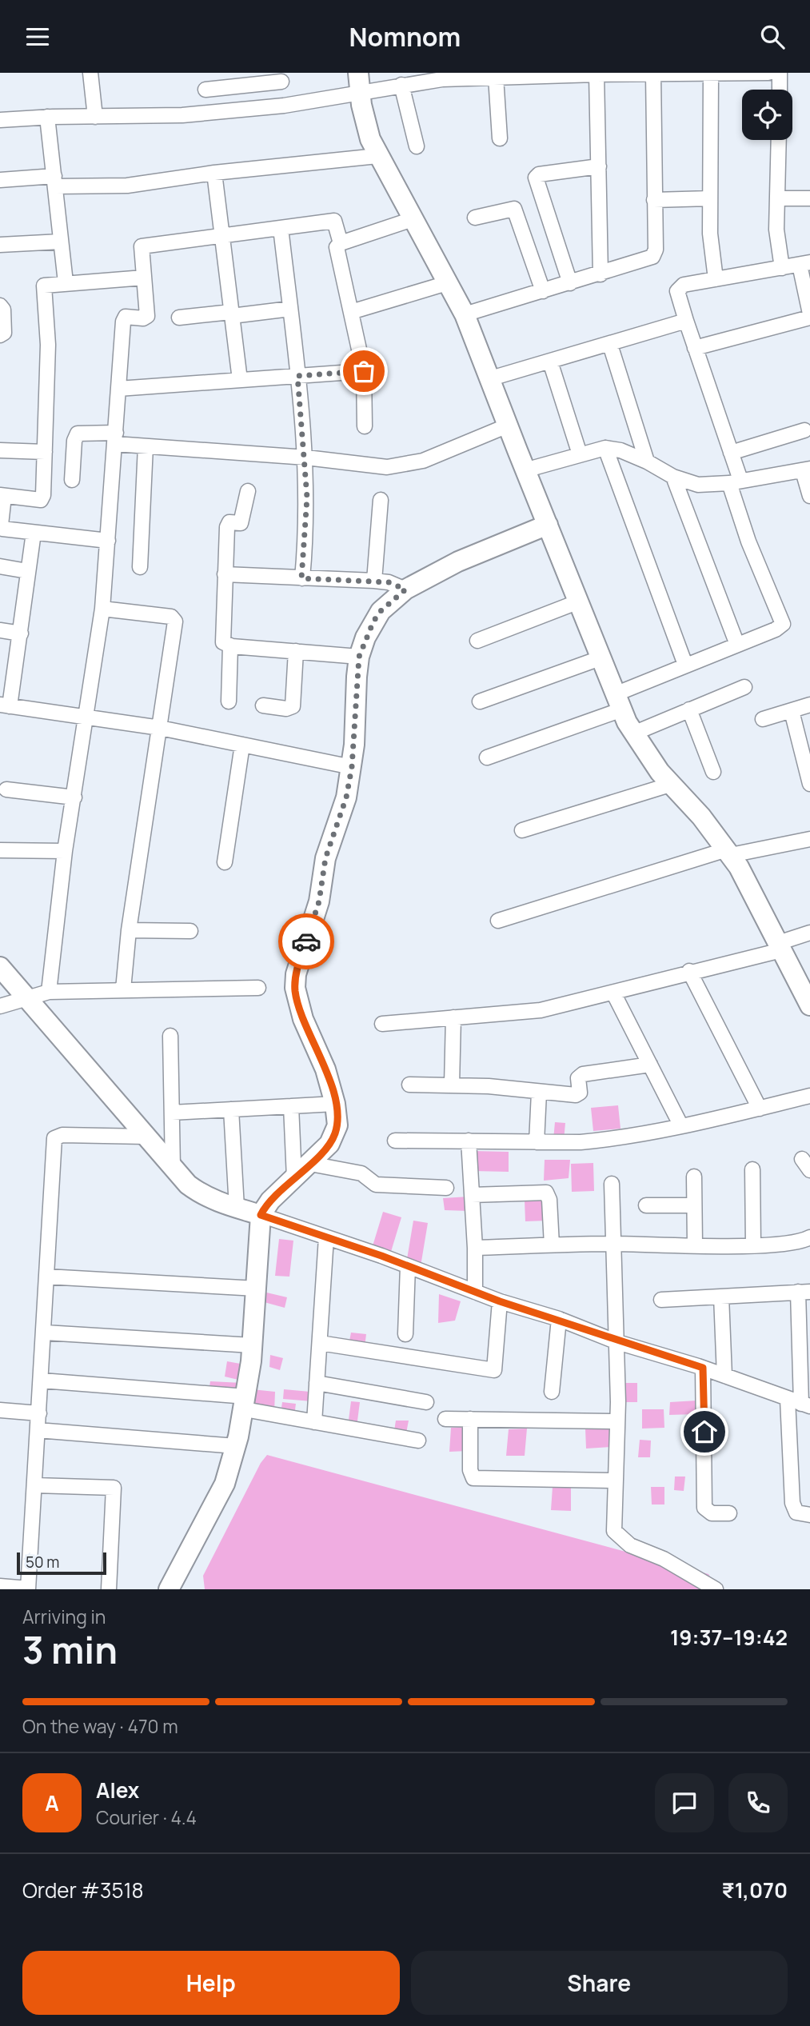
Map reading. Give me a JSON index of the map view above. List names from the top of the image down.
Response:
{
  "scale_bar": "50 m",
  "page": {
    "header": "Nomnom",
    "scale": "50 m",
    "heading": ["3 min", "Arriving in", "19:37–19:42"],
    "panel": [
      "Alex",
      "Courier · 4.4",
      "Order #3518",
      "₹1,070"
    ],
    "bar": "On the way · 470 m",
    "round": "A",
    "buttons": ["Help", "Share"]
  }
}
